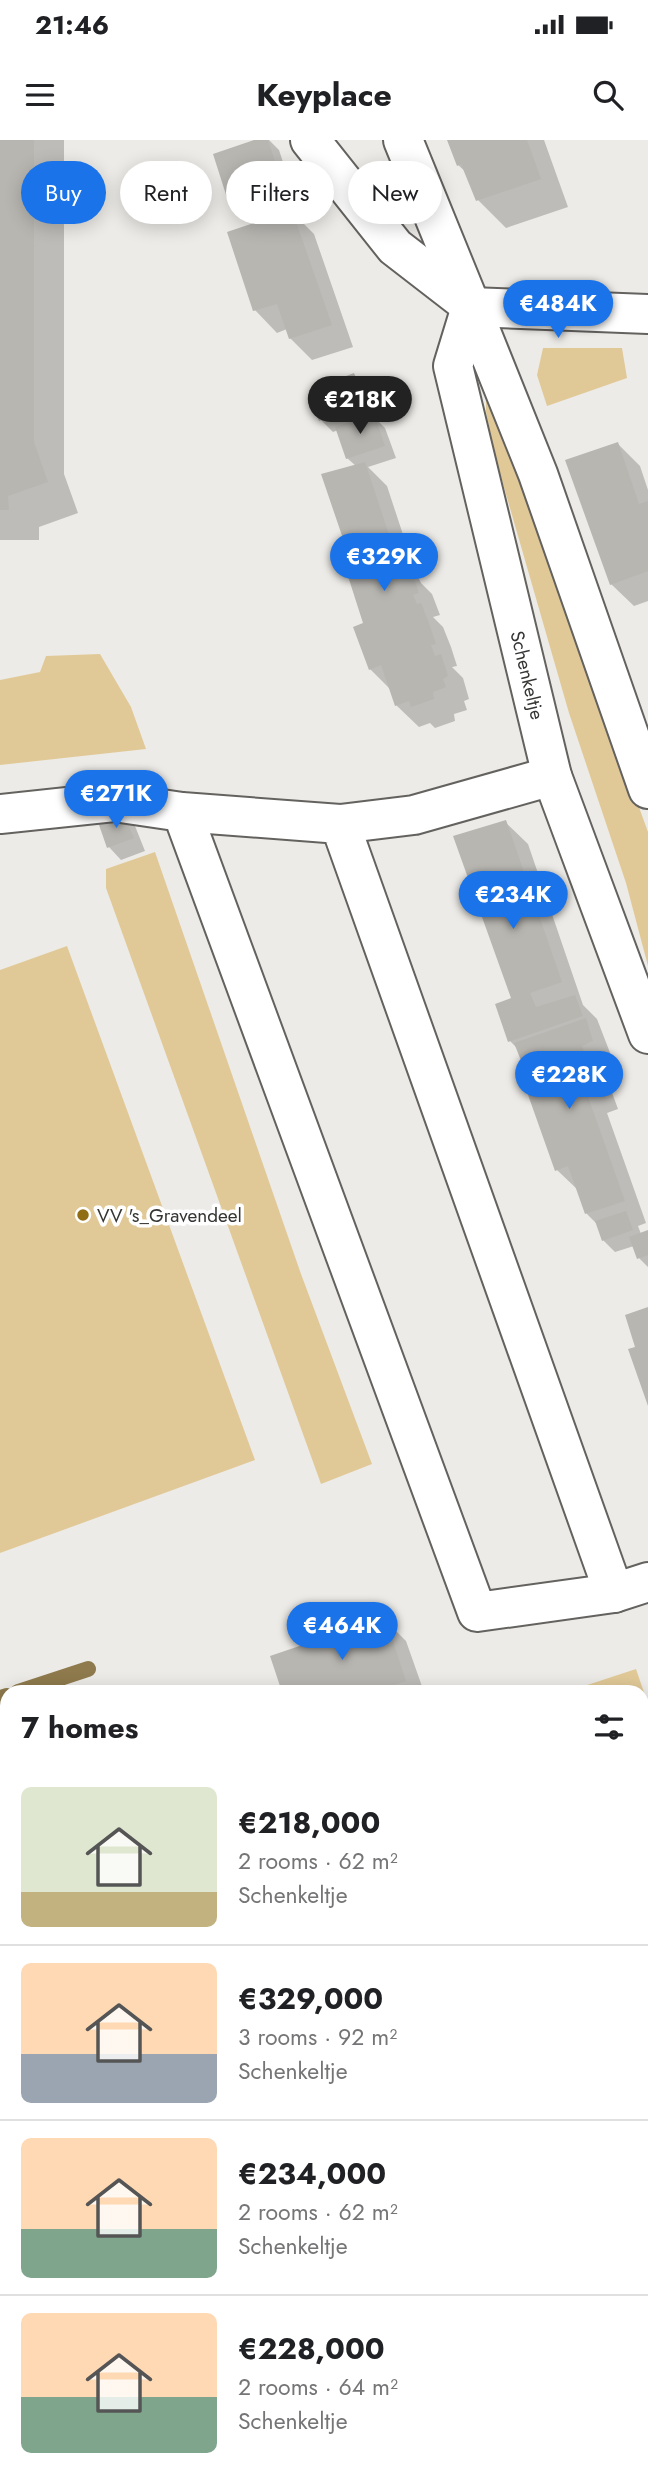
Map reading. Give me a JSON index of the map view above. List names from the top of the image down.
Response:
{
  "streets": {
    "street": ["Schenkeltje"]
  },
  "places": ["VV 's_Gravendeel"],
  "page": {
    "status": "21:46",
    "header": "Keyplace",
    "chip": [
      "Buy",
      "Rent",
      "Filters",
      "New"
    ],
    "price": [
      "€484K",
      "€218K",
      "€329K",
      "€271K",
      "€234K",
      "€228K",
      "€464K"
    ],
    "heading": "7 homes",
    "list": [
      {
        "name": "€218,000",
        "note": "2 rooms · 62 m² · Schenkeltje"
      },
      {
        "name": "€329,000",
        "note": "3 rooms · 92 m² · Schenkeltje"
      },
      {
        "name": "€234,000",
        "note": "2 rooms · 62 m² · Schenkeltje"
      },
      {
        "name": "€228,000",
        "note": "2 rooms · 64 m² · Schenkeltje"
      }
    ]
  }
}
